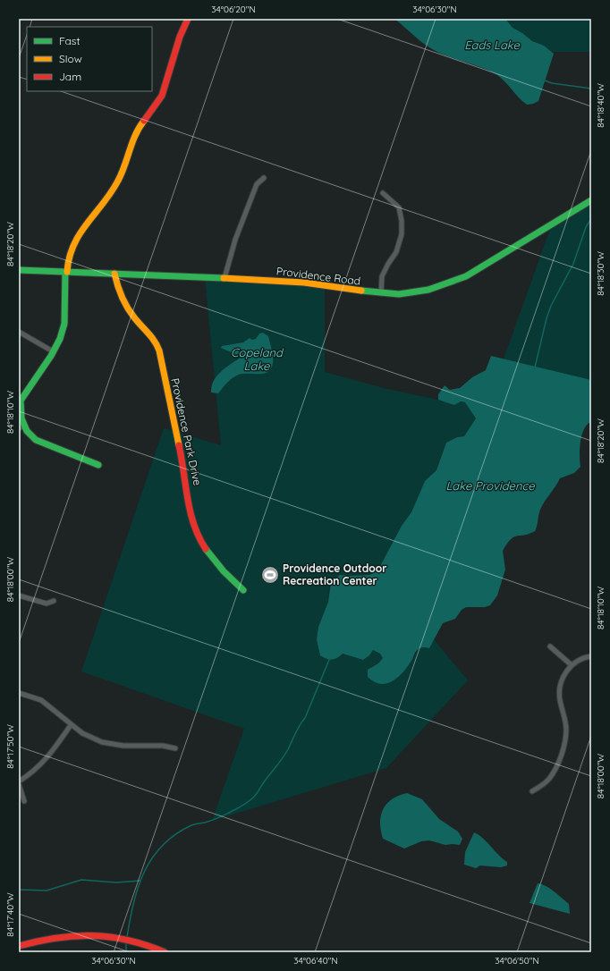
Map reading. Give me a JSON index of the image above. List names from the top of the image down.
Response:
{
  "streets": {
    "street": ["Providence Road", "Providence Park Drive"]
  },
  "crossings": [
    ["Providence Road", "Providence Park Drive"]
  ],
  "water": ["Eads Lake", "Copeland Lake", "Lake Providence"],
  "places": {
    "sports": ["Providence Outdoor Recreation Center"]
  },
  "legend": ["Fast", "Slow", "Jam"],
  "coordinates": [
    "34°06'20\"N",
    "34°06'30\"N",
    "84°18'40\"W",
    "84°18'20\"W",
    "84°18'30\"W",
    "84°18'10\"W",
    "84°18'00\"W",
    "84°17'50\"W",
    "84°17'40\"W",
    "34°06'40\"N",
    "34°06'50\"N"
  ]
}
